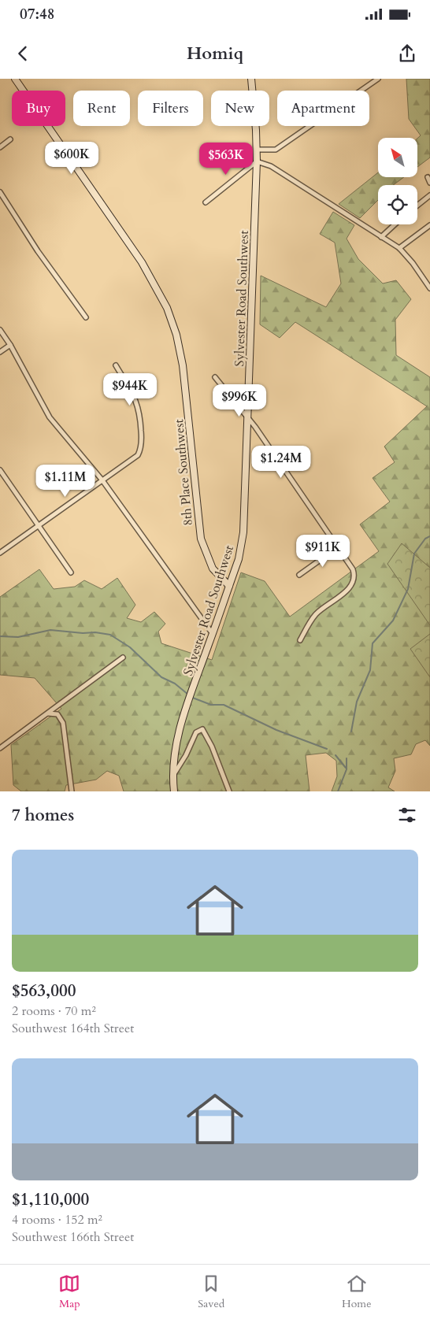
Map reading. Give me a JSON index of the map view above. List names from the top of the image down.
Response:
{
  "streets": {
    "street": ["Sylvester Road Southwest", "8th Place Southwest"]
  },
  "crossings": [
    ["Sylvester Road Southwest", "8th Place Southwest"]
  ],
  "north": "top left",
  "page": {
    "status": "07:48",
    "header": "Homiq",
    "chip": [
      "Buy",
      "Rent",
      "Filters",
      "New",
      "Apartment"
    ],
    "price": [
      "$600K",
      "$563K",
      "$944K",
      "$996K",
      "$1.24M",
      "$1.11M",
      "$911K"
    ],
    "heading": "7 homes",
    "list": [
      {
        "name": "$563,000",
        "note": "2 rooms · 70 m² · Southwest 164th Street"
      },
      {
        "name": "$1,110,000",
        "note": "4 rooms · 152 m² · Southwest 166th Street"
      }
    ],
    "tabs": ["Map", "Saved", "Home"]
  }
}
